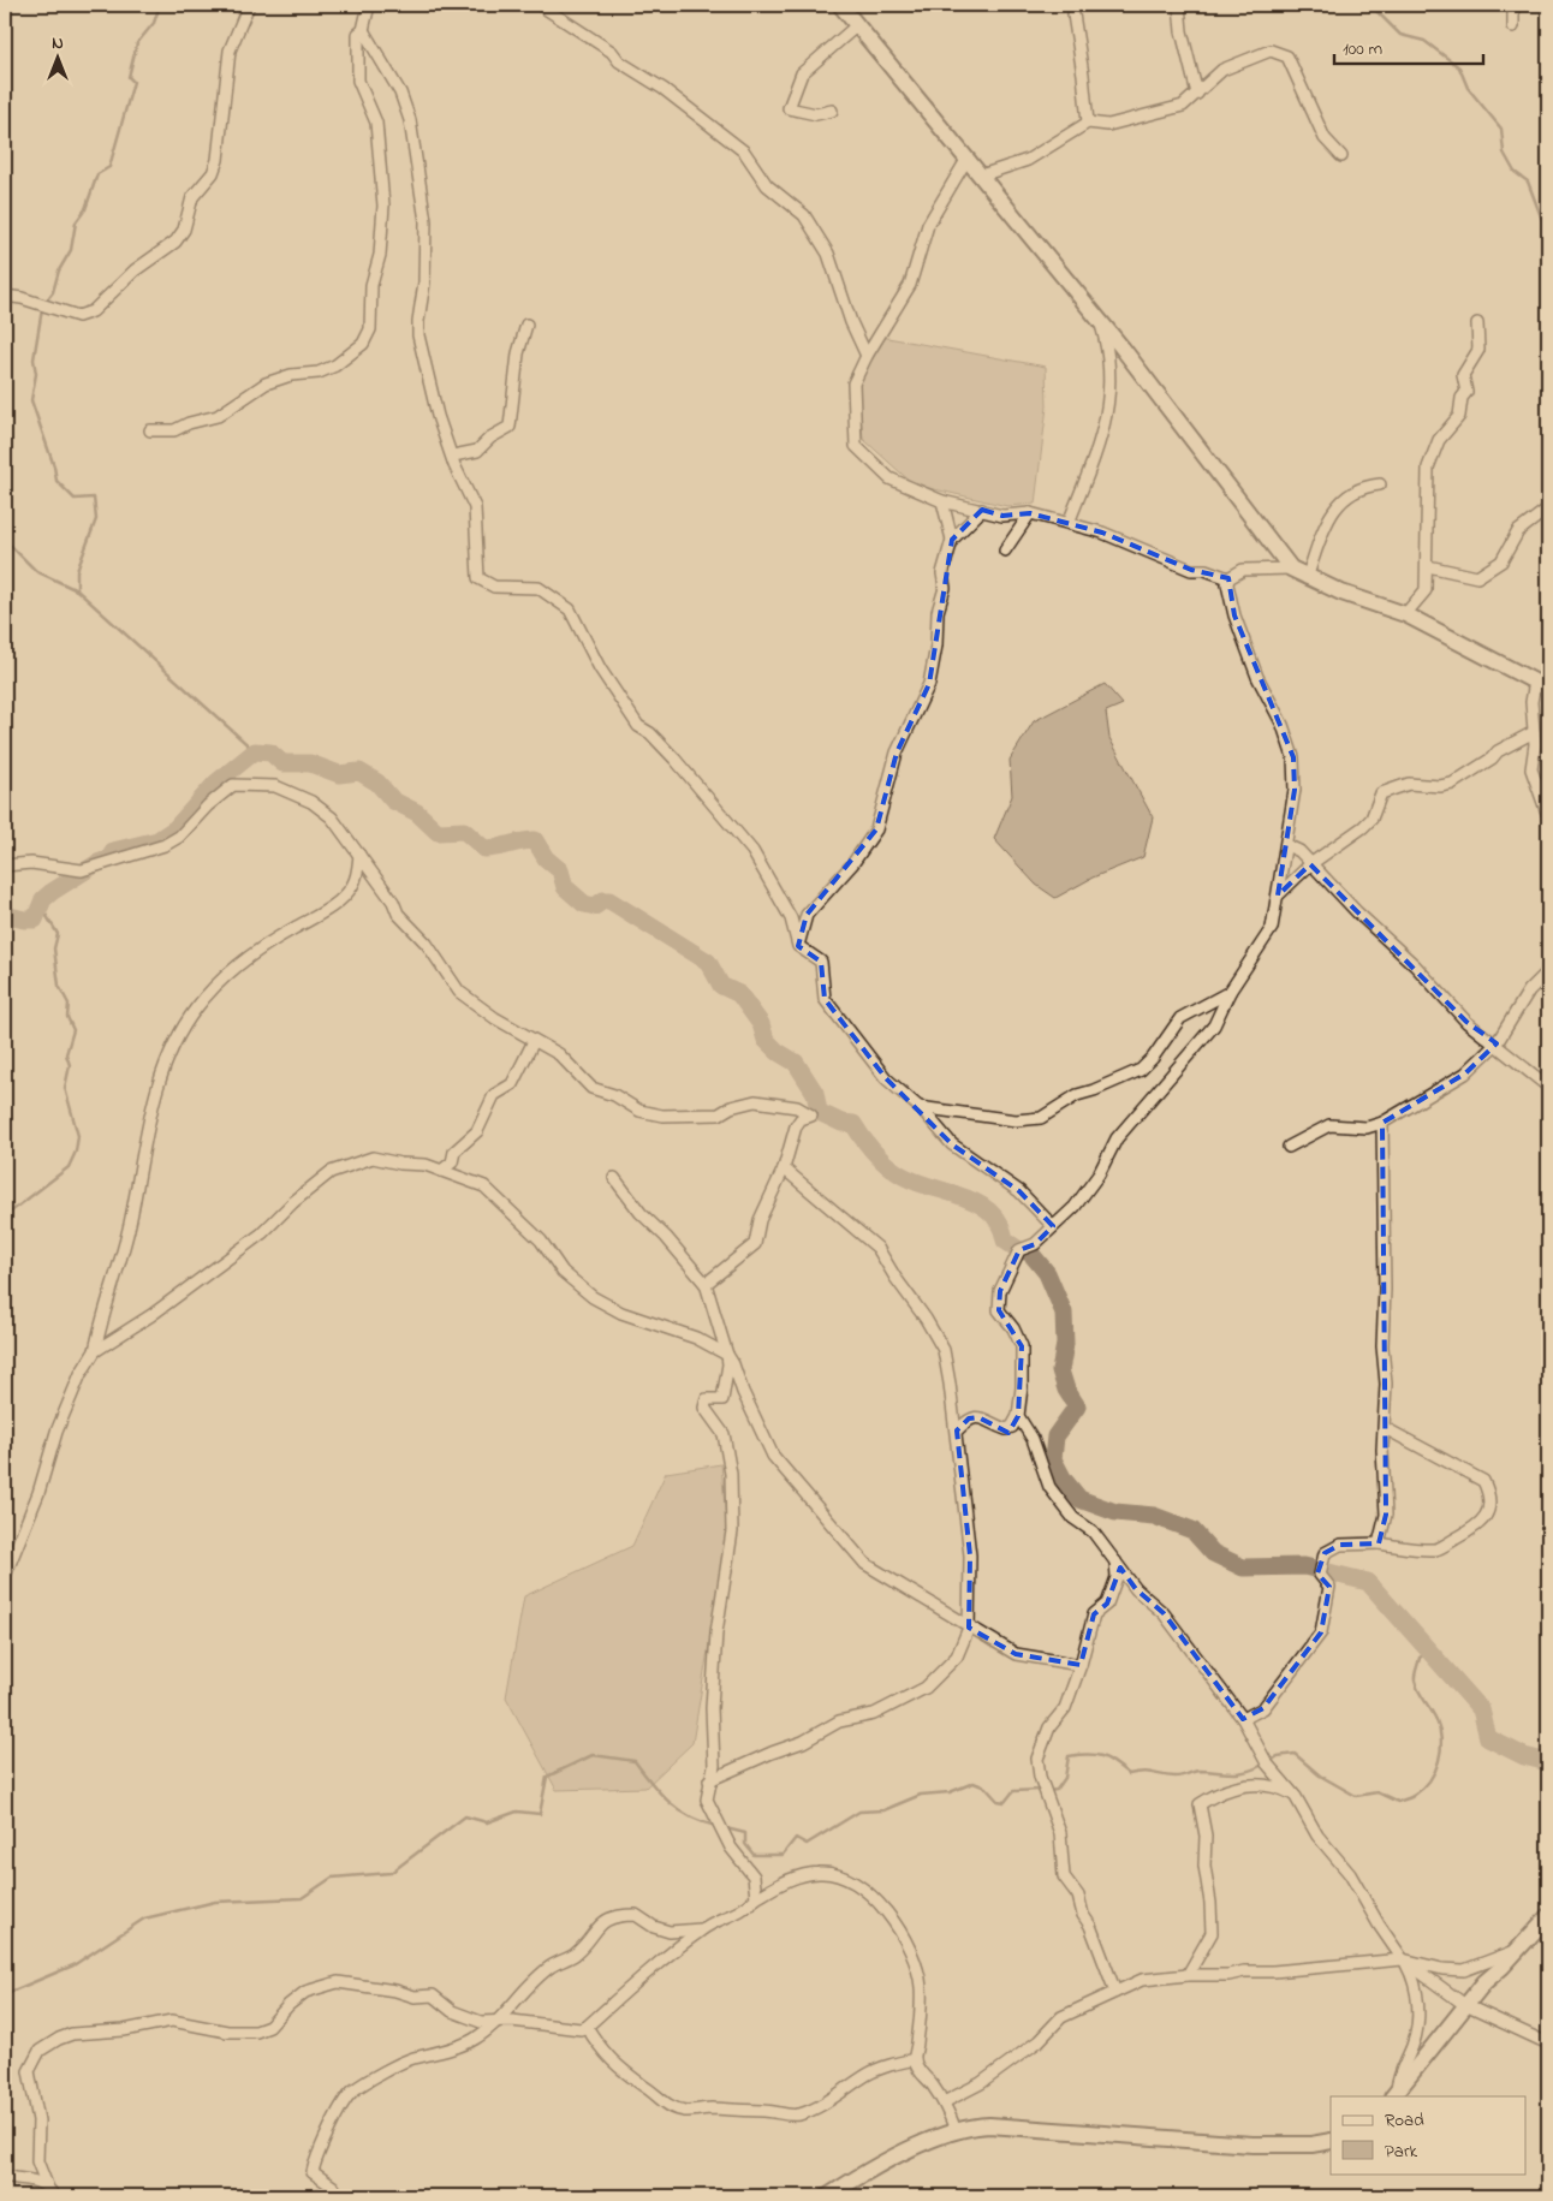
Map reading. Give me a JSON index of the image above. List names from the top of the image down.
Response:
{
  "legend": ["Road", "Park"],
  "scale_bar": "100 m",
  "north": "top"
}
